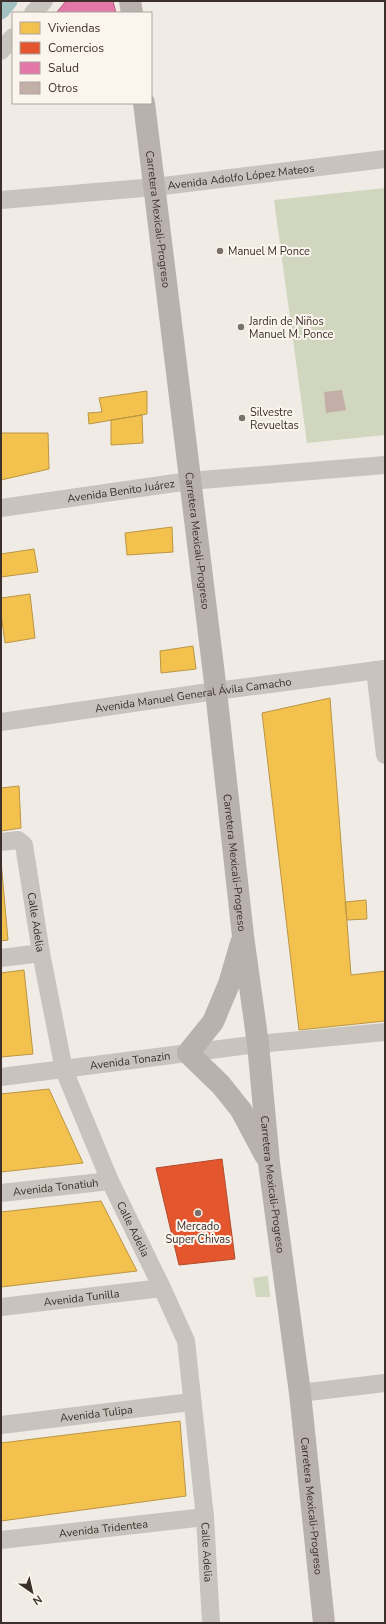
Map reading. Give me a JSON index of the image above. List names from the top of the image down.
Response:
{
  "streets": {
    "main road": ["Carretera Mexicali-Progreso"],
    "street": [
      "Avenida Adolfo López Mateos",
      "Avenida Benito Juárez",
      "Avenida Manuel General Ávila Camacho",
      "Calle Adelia",
      "Avenida Tonazin",
      "Avenida Tonatiuh",
      "Avenida Tunilla",
      "Avenida Tulipa",
      "Avenida Tridentea"
    ]
  },
  "crossings": [
    ["Avenida Adolfo López Mateos", "Carretera Mexicali-Progreso"],
    ["Carretera Mexicali-Progreso", "Avenida Benito Juárez"],
    ["Carretera Mexicali-Progreso", "Avenida Manuel General Ávila Camacho"],
    ["Carretera Mexicali-Progreso", "Avenida Tonazin"],
    ["Calle Adelia", "Avenida Tonazin"],
    ["Calle Adelia", "Avenida Tonatiuh"],
    ["Calle Adelia", "Avenida Tunilla"],
    ["Calle Adelia", "Avenida Tulipa"],
    ["Calle Adelia", "Avenida Tridentea"]
  ],
  "places": [
    "Manuel M Ponce",
    "Jardin de Niños Manuel M. Ponce",
    "Silvestre Revueltas",
    "Mercado Super Chivas"
  ],
  "legend": [
    "Viviendas",
    "Comercios",
    "Salud",
    "Otros"
  ],
  "north": "bottom right"
}
